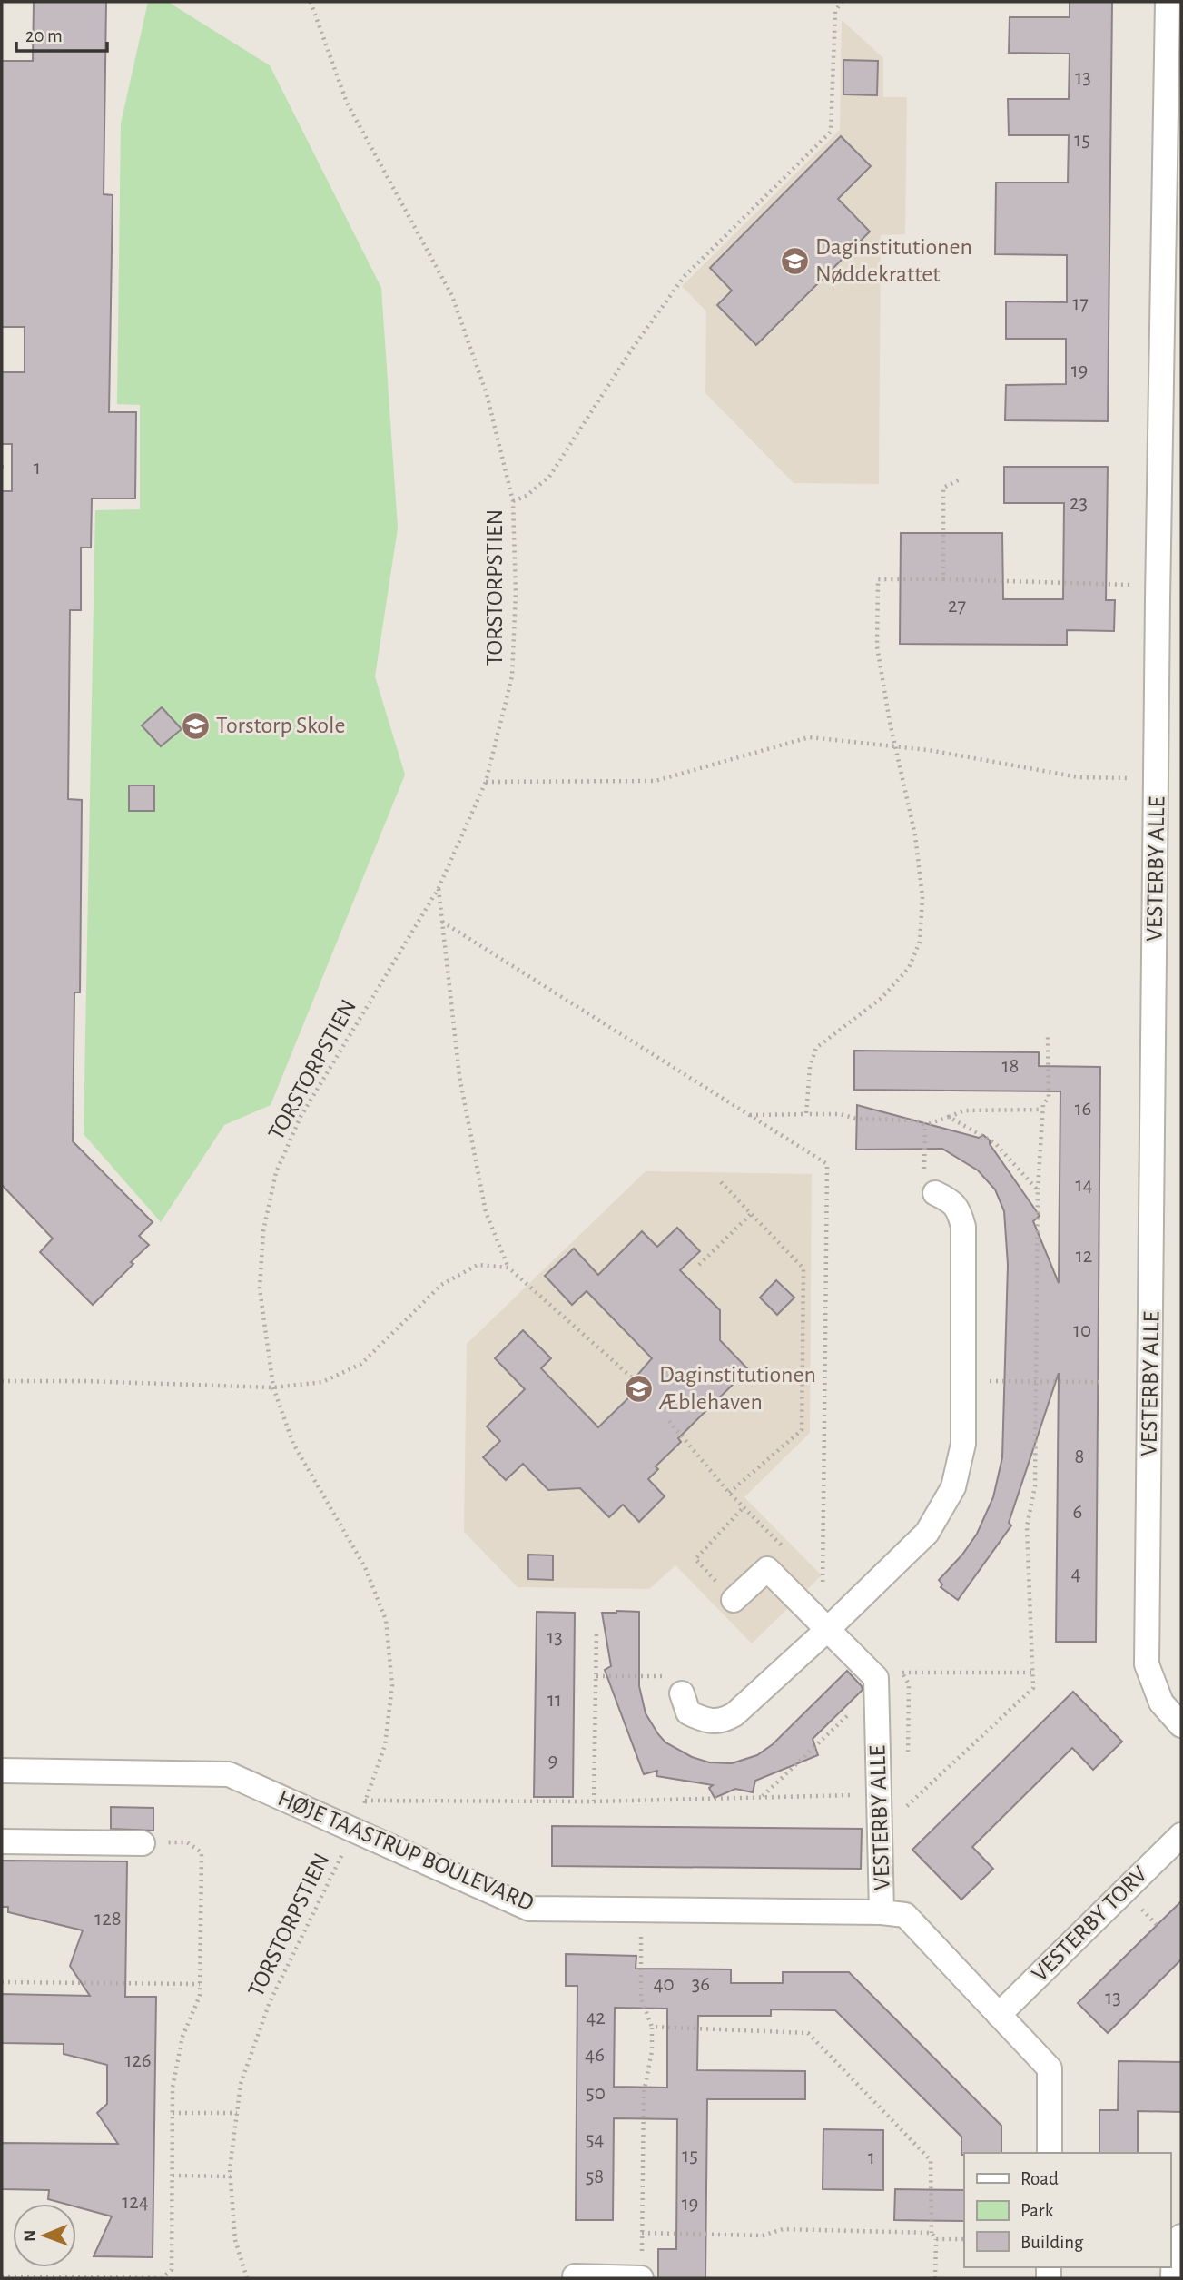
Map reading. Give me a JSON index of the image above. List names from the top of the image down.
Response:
{
  "streets": {
    "street": ["VESTERBY ALLE", "HØJE TAASTRUP BOULEVARD", "VESTERBY TORV"],
    "path": ["TORSTORPSTIEN"]
  },
  "crossings": [
    ["TORSTORPSTIEN", "HØJE TAASTRUP BOULEVARD"],
    ["VESTERBY ALLE", "HØJE TAASTRUP BOULEVARD"],
    ["HØJE TAASTRUP BOULEVARD", "VESTERBY TORV"]
  ],
  "places": {
    "school or university": ["Daginstitutionen Nøddekrattet", "Torstorp Skole", "Daginstitutionen Æblehaven"]
  },
  "house_numbers": [
    "13",
    "15",
    "17",
    "19",
    "1",
    "23",
    "27",
    "18",
    "16",
    "14",
    "12",
    "10",
    "8",
    "6",
    "4",
    "13",
    "11",
    "9",
    "128",
    "40",
    "36",
    "13",
    "42",
    "46",
    "126",
    "50",
    "54",
    "15",
    "1",
    "58",
    "124",
    "19"
  ],
  "legend": ["Road", "Park", "Building"],
  "scale_bar": "20 m",
  "north": "left"
}
